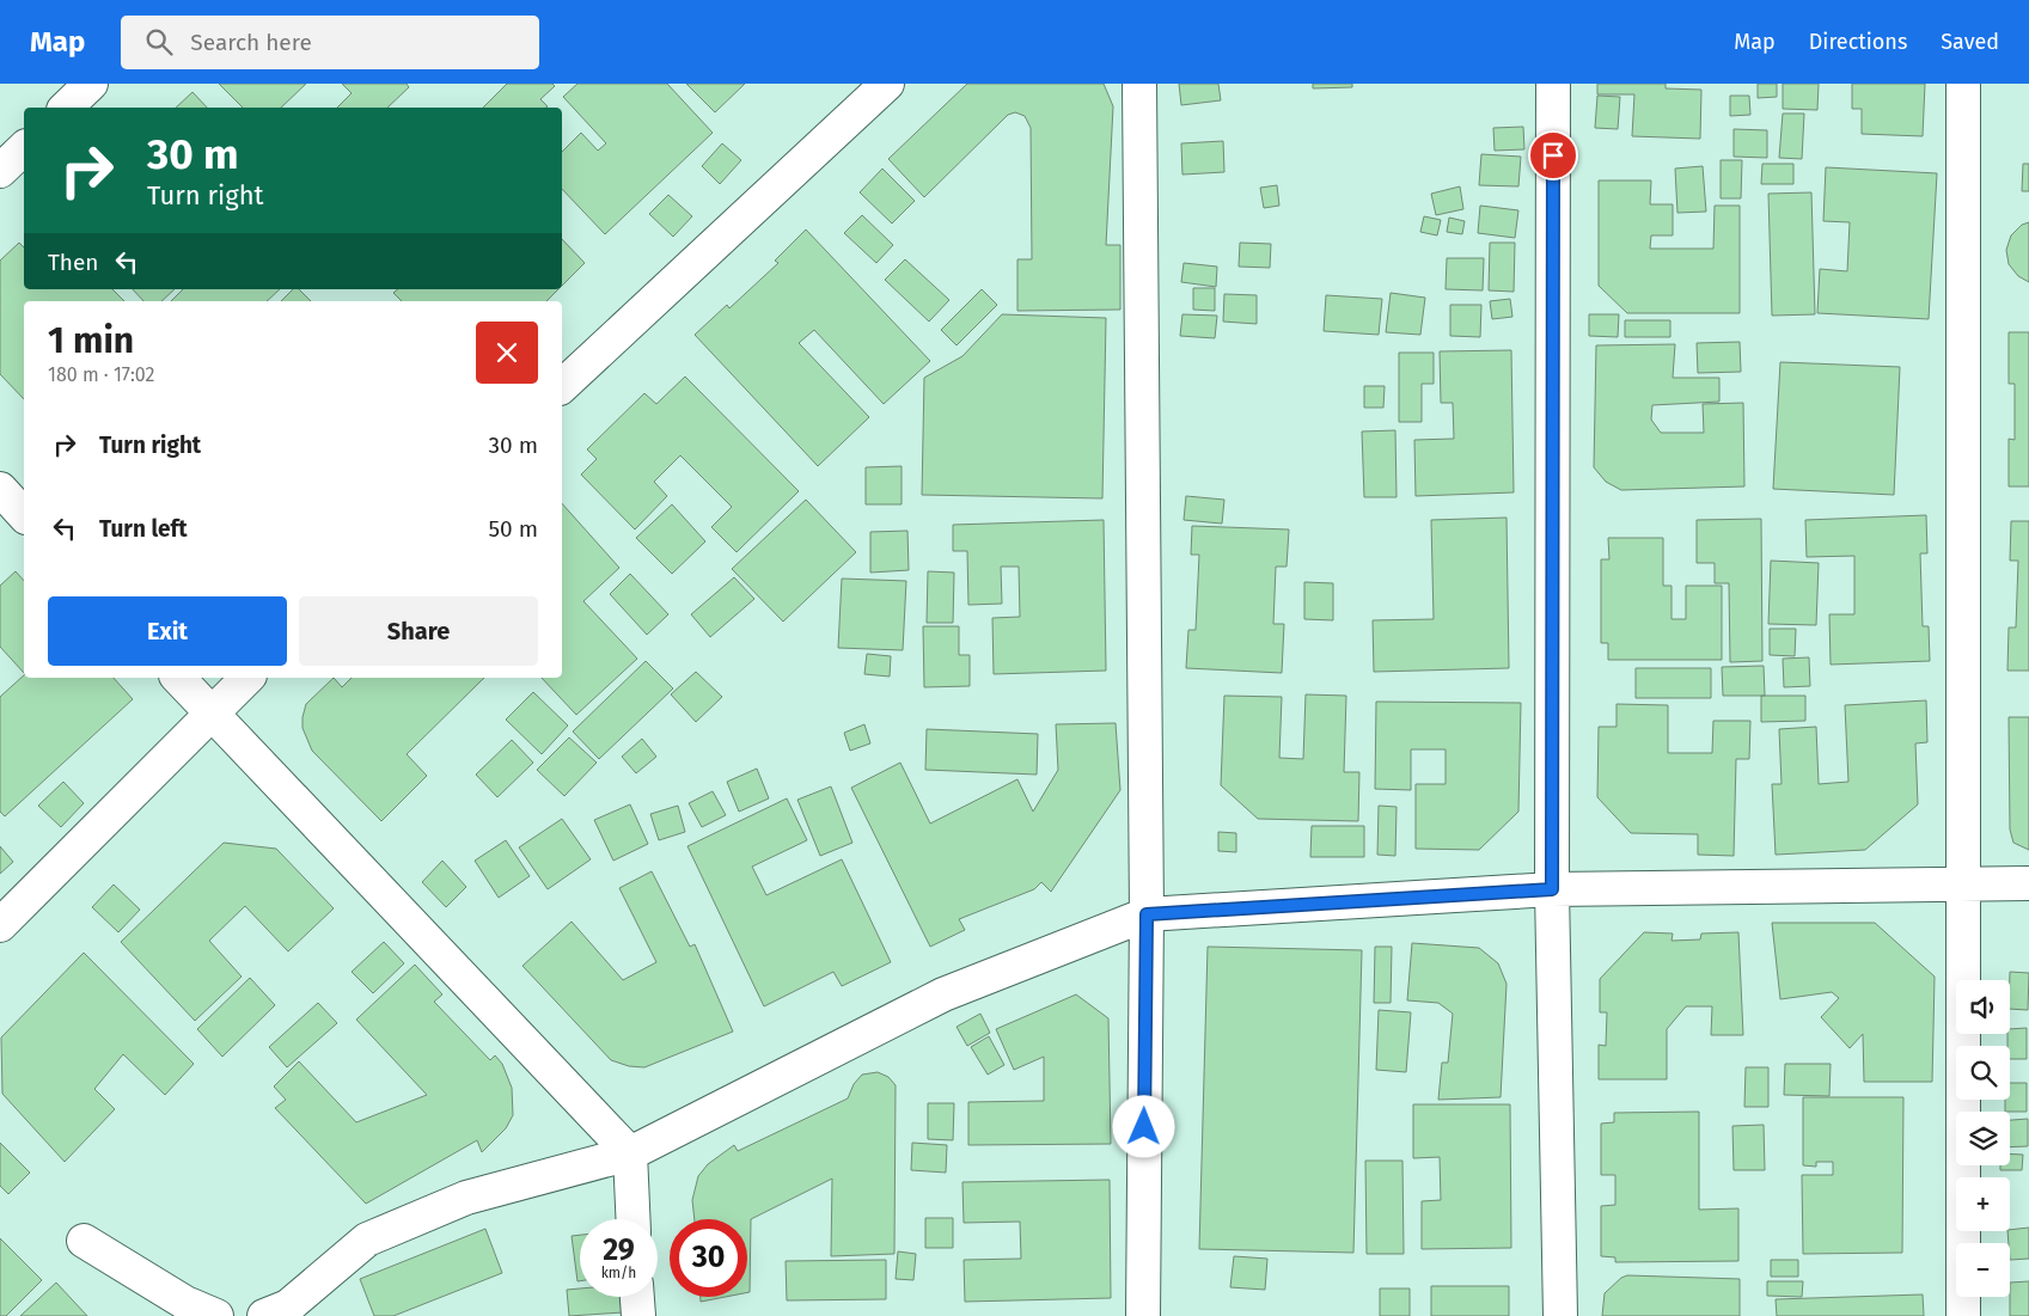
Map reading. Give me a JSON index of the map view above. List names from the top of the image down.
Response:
{
  "page": {
    "header": "Map",
    "search": "Search here",
    "nav": ["Map", "Directions", "Saved"],
    "turn": ["30 m", "Turn right"],
    "then": "Then",
    "heading": ["1 min", "180 m · 17:02"],
    "list": [
      {
        "name": "Turn right",
        "value": "30 m"
      },
      {
        "name": "Turn left",
        "value": "50 m"
      }
    ],
    "buttons": ["Exit", "Share"],
    "map_buttons": ["+", "−"],
    "speed": "29 km/h",
    "limit": "30"
  }
}
